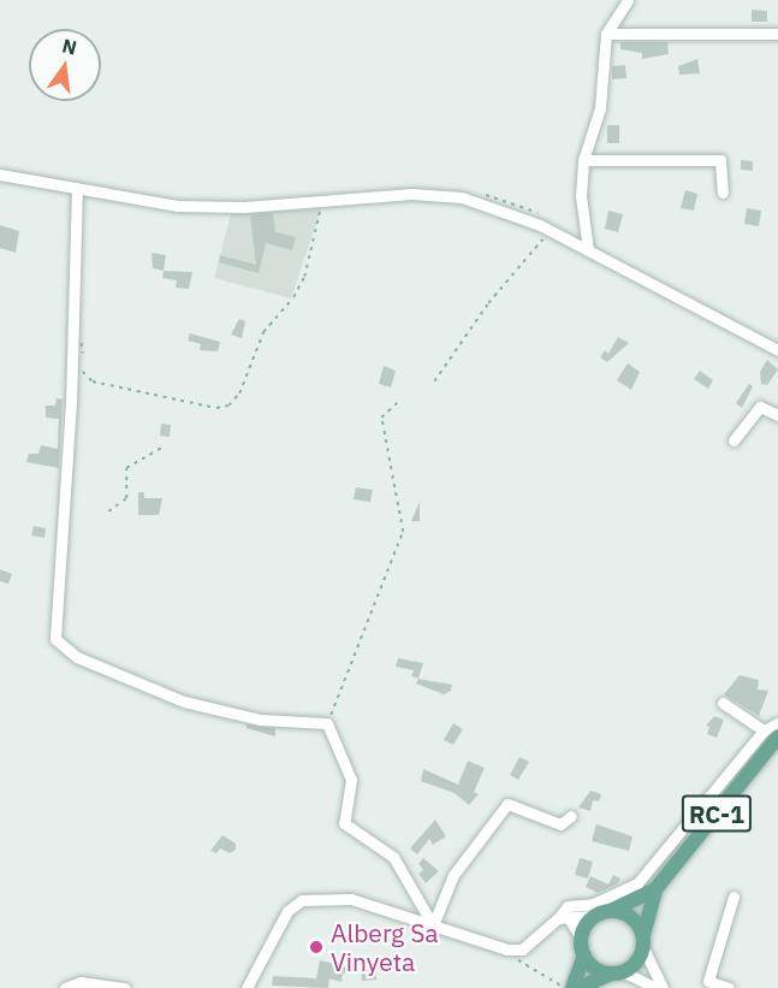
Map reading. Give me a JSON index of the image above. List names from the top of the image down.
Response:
{
  "streets": {
    "main road": ["RC-1"]
  },
  "places": ["Alberg Sa Vinyeta"],
  "north": "top"
}
